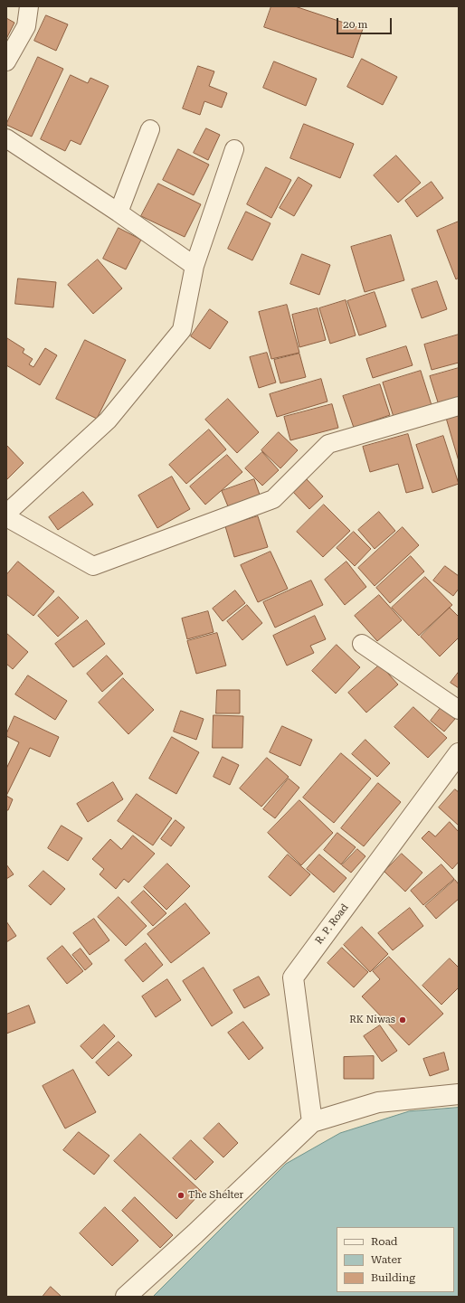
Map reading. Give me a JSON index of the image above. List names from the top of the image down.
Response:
{
  "streets": {
    "street": ["R. P. Road"]
  },
  "places": ["RK Niwas", "The Shelter"],
  "legend": ["Road", "Water", "Building"],
  "scale_bar": "20 m"
}
